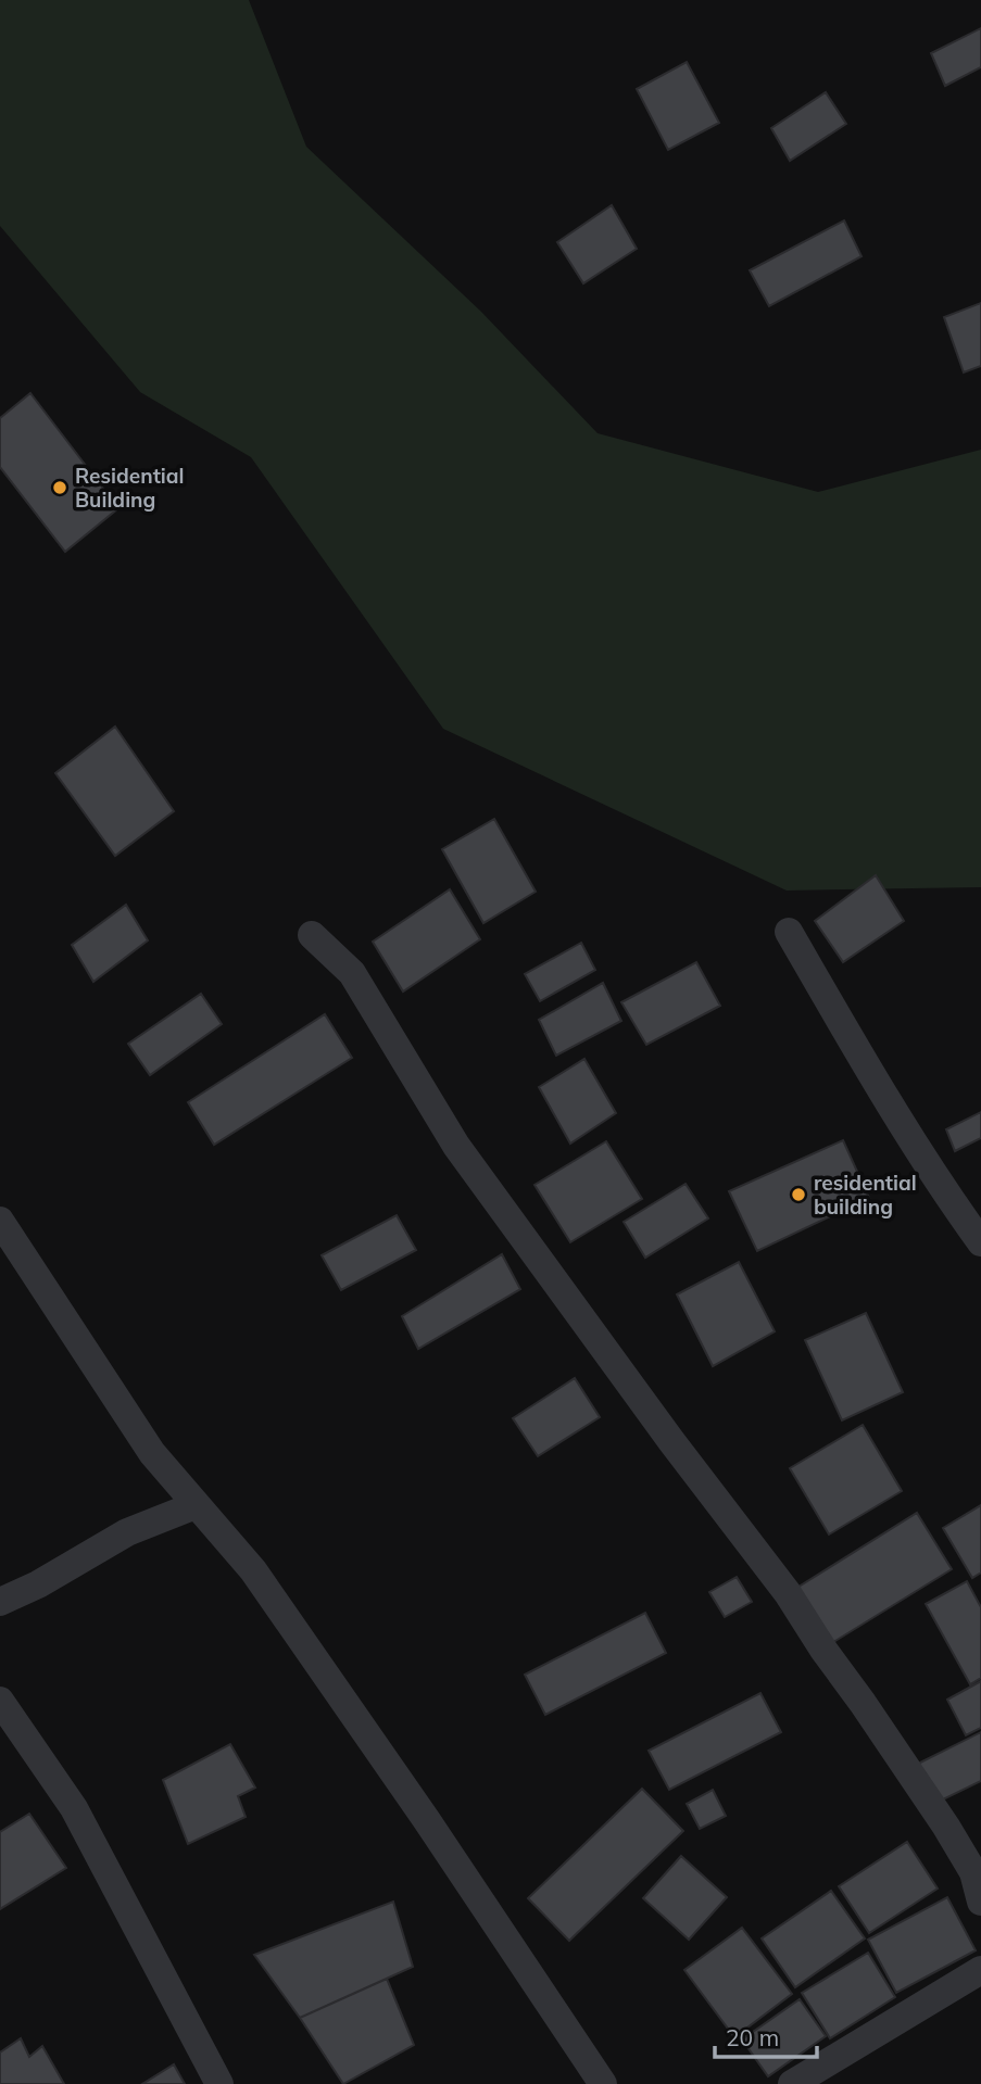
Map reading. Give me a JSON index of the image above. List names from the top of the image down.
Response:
{
  "places": ["Residential Building", "residential building"],
  "scale_bar": "20 m"
}
